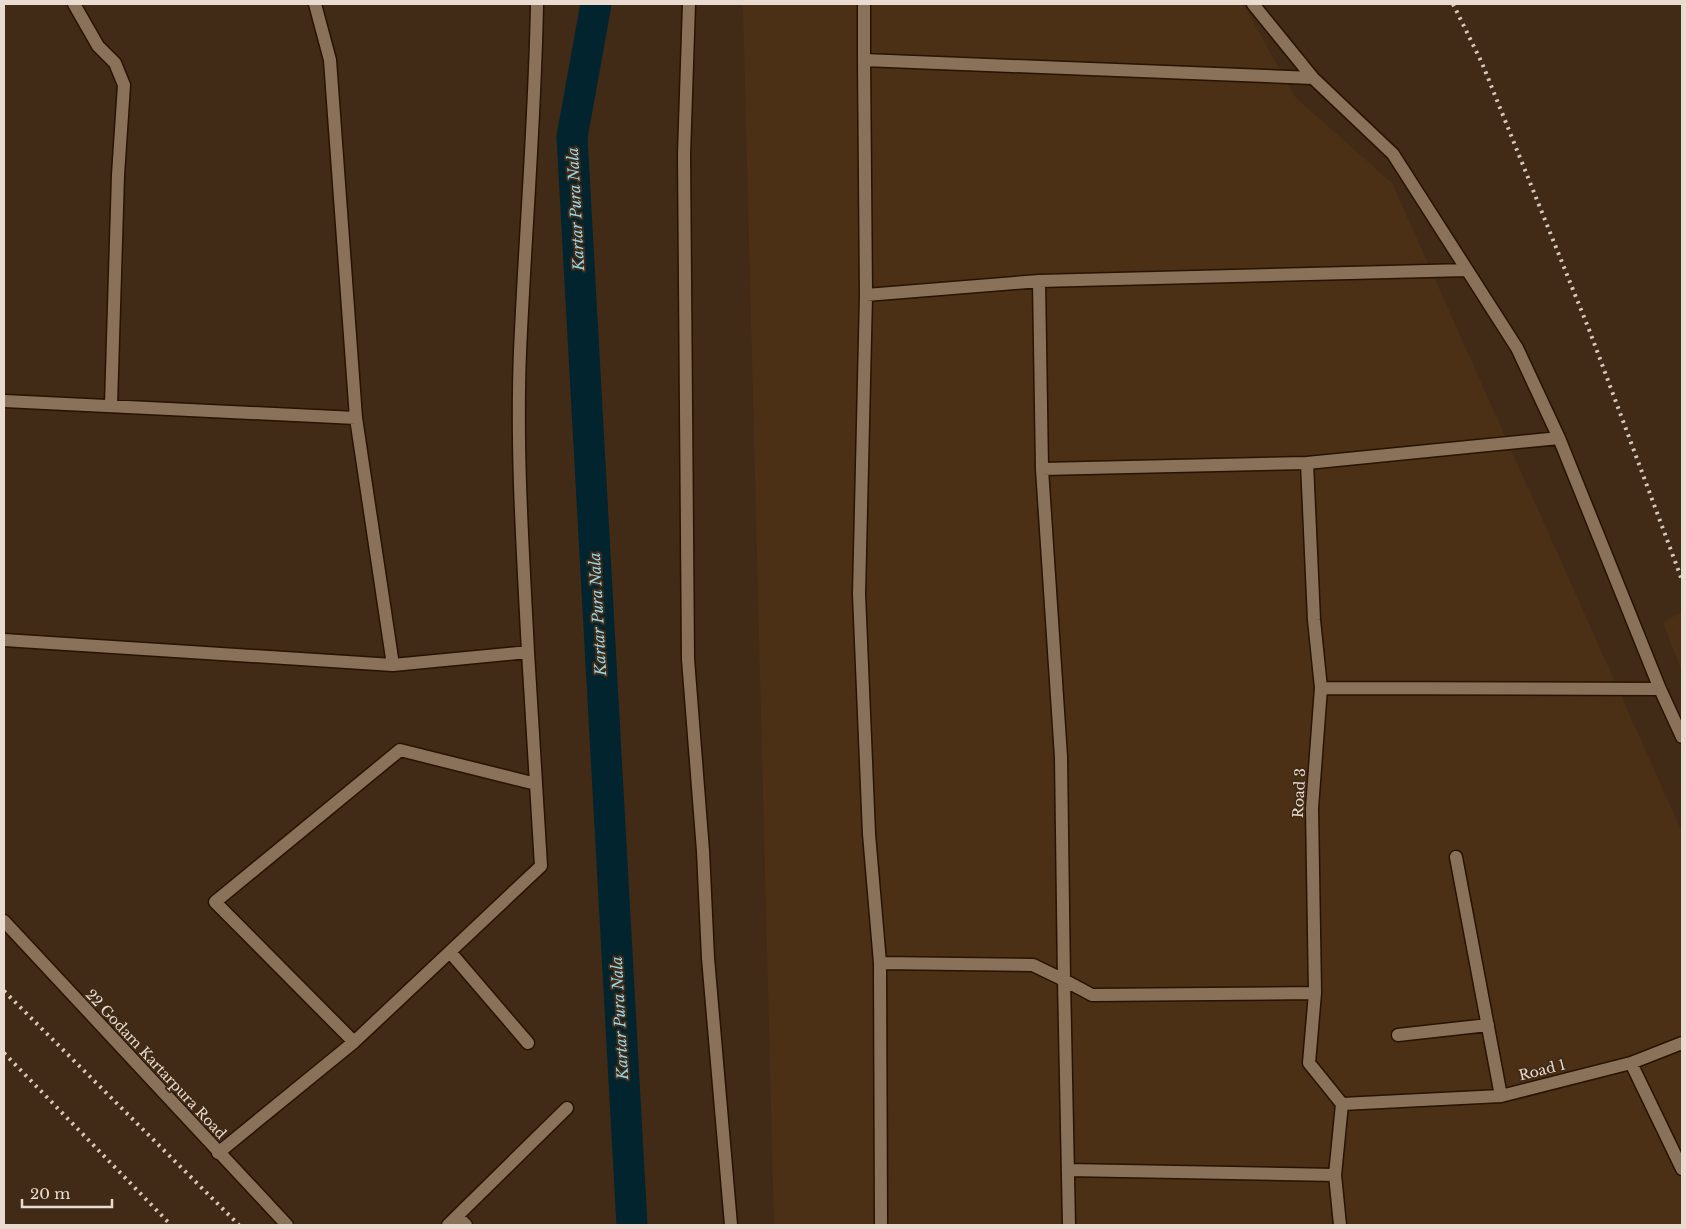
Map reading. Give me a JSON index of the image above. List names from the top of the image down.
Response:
{
  "streets": {
    "street": ["Road 3", "22 Godam Kartarpura Road", "Road 1"]
  },
  "crossings": [
    ["Road 3", "Road 1"]
  ],
  "water": ["Kartar Pura Nala"],
  "scale_bar": "20 m"
}
